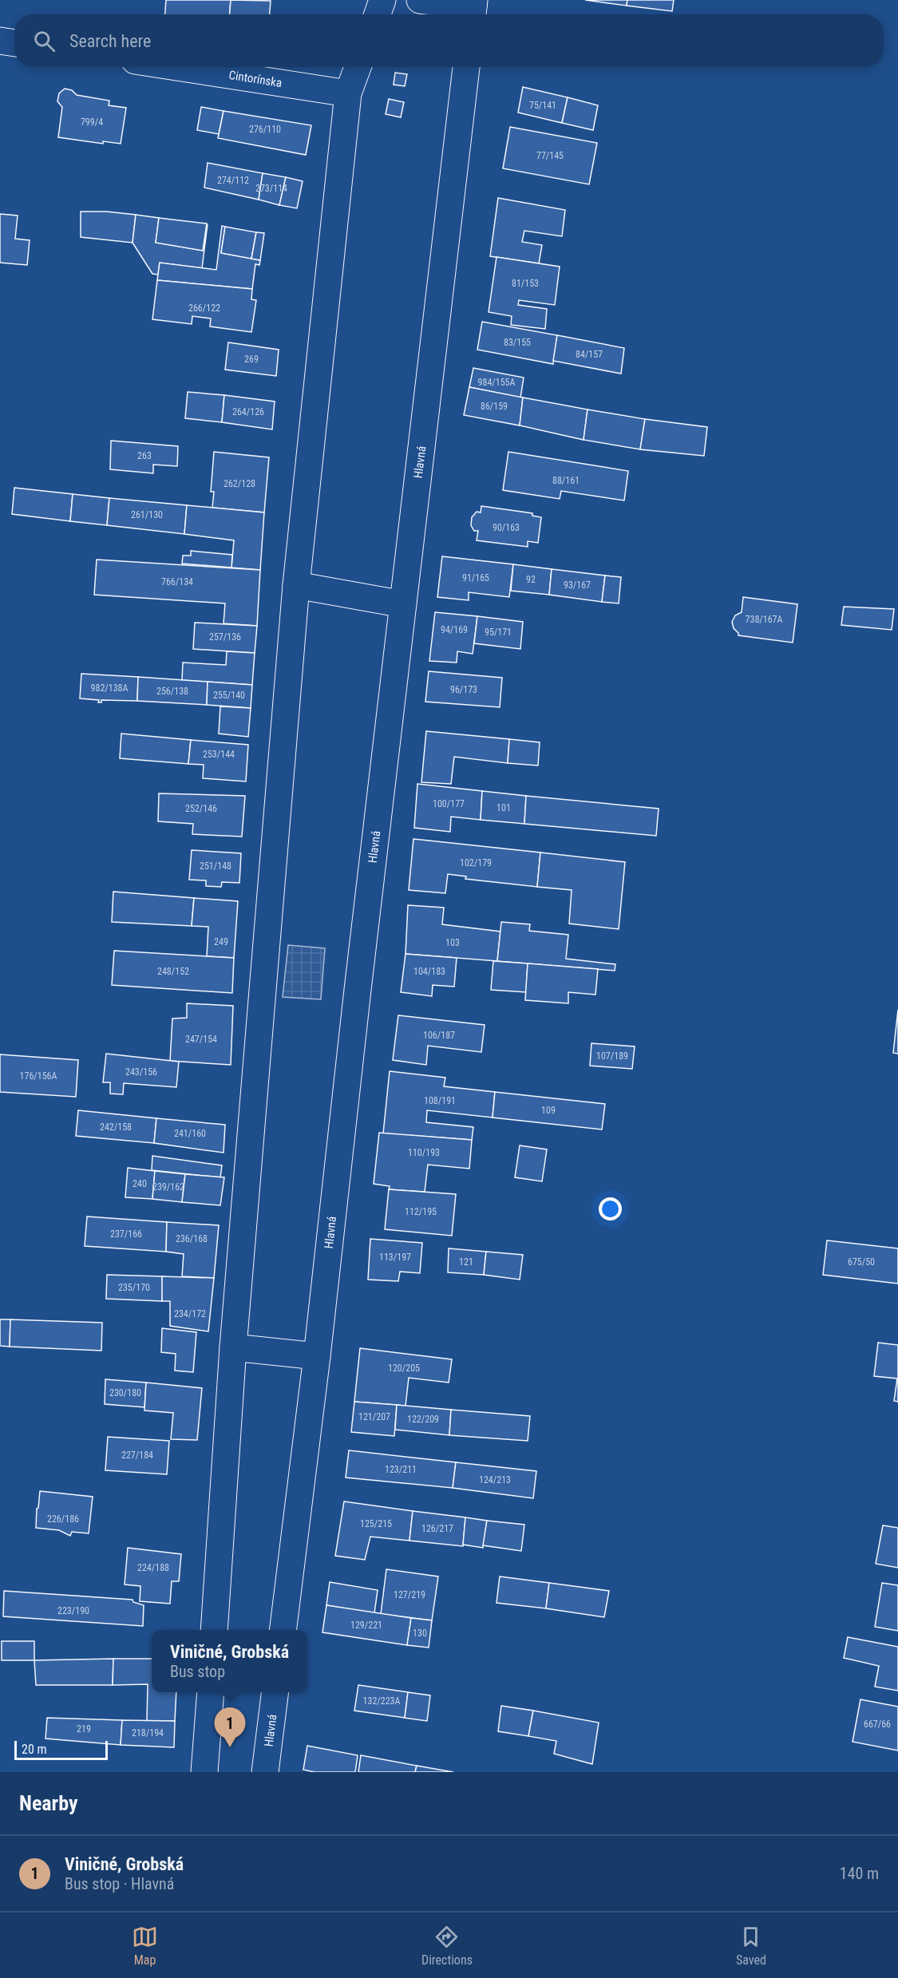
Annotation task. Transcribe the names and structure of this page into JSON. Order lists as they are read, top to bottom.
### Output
{
  "streets": {
    "street": ["Cintorínska", "Hlavná"]
  },
  "house_numbers": [
    "75/141",
    "799/4",
    "276/110",
    "77/145",
    "274/112",
    "273/114",
    "81/153",
    "266/122",
    "83/155",
    "84/157",
    "269",
    "984/155A",
    "86/159",
    "264/126",
    "263",
    "88/161",
    "262/128",
    "261/130",
    "90/163",
    "91/165",
    "92",
    "766/134",
    "93/167",
    "738/167A",
    "94/169",
    "95/171",
    "257/136",
    "982/138A",
    "96/173",
    "256/138",
    "255/140",
    "253/144",
    "100/177",
    "101",
    "252/146",
    "102/179",
    "251/148",
    "249",
    "103",
    "248/152",
    "104/183",
    "106/187",
    "247/154",
    "107/189",
    "243/156",
    "176/156A",
    "108/191",
    "109",
    "242/158",
    "241/160",
    "110/193",
    "240",
    "239/162",
    "112/195",
    "237/166",
    "236/168",
    "113/197",
    "121",
    "675/50",
    "235/170",
    "234/172",
    "120/205",
    "230/180",
    "121/207",
    "122/209",
    "227/184",
    "123/211",
    "124/213",
    "226/186",
    "125/215",
    "126/217",
    "224/188",
    "127/219",
    "223/190",
    "129/221",
    "130",
    "132/223A",
    "667/66",
    "219",
    "218/194"
  ],
  "scale_bar": "20 m",
  "page": {
    "search": "Search here",
    "popup": ["Viničné, Grobská", "Bus stop"],
    "pins": "1",
    "scale": "20 m",
    "heading": "Nearby",
    "list": [
      {
        "mark": "1",
        "name": "Viničné, Grobská",
        "note": "Bus stop · Hlavná",
        "value": "140 m"
      }
    ],
    "nav": ["Map", "Directions", "Saved"]
  }
}
